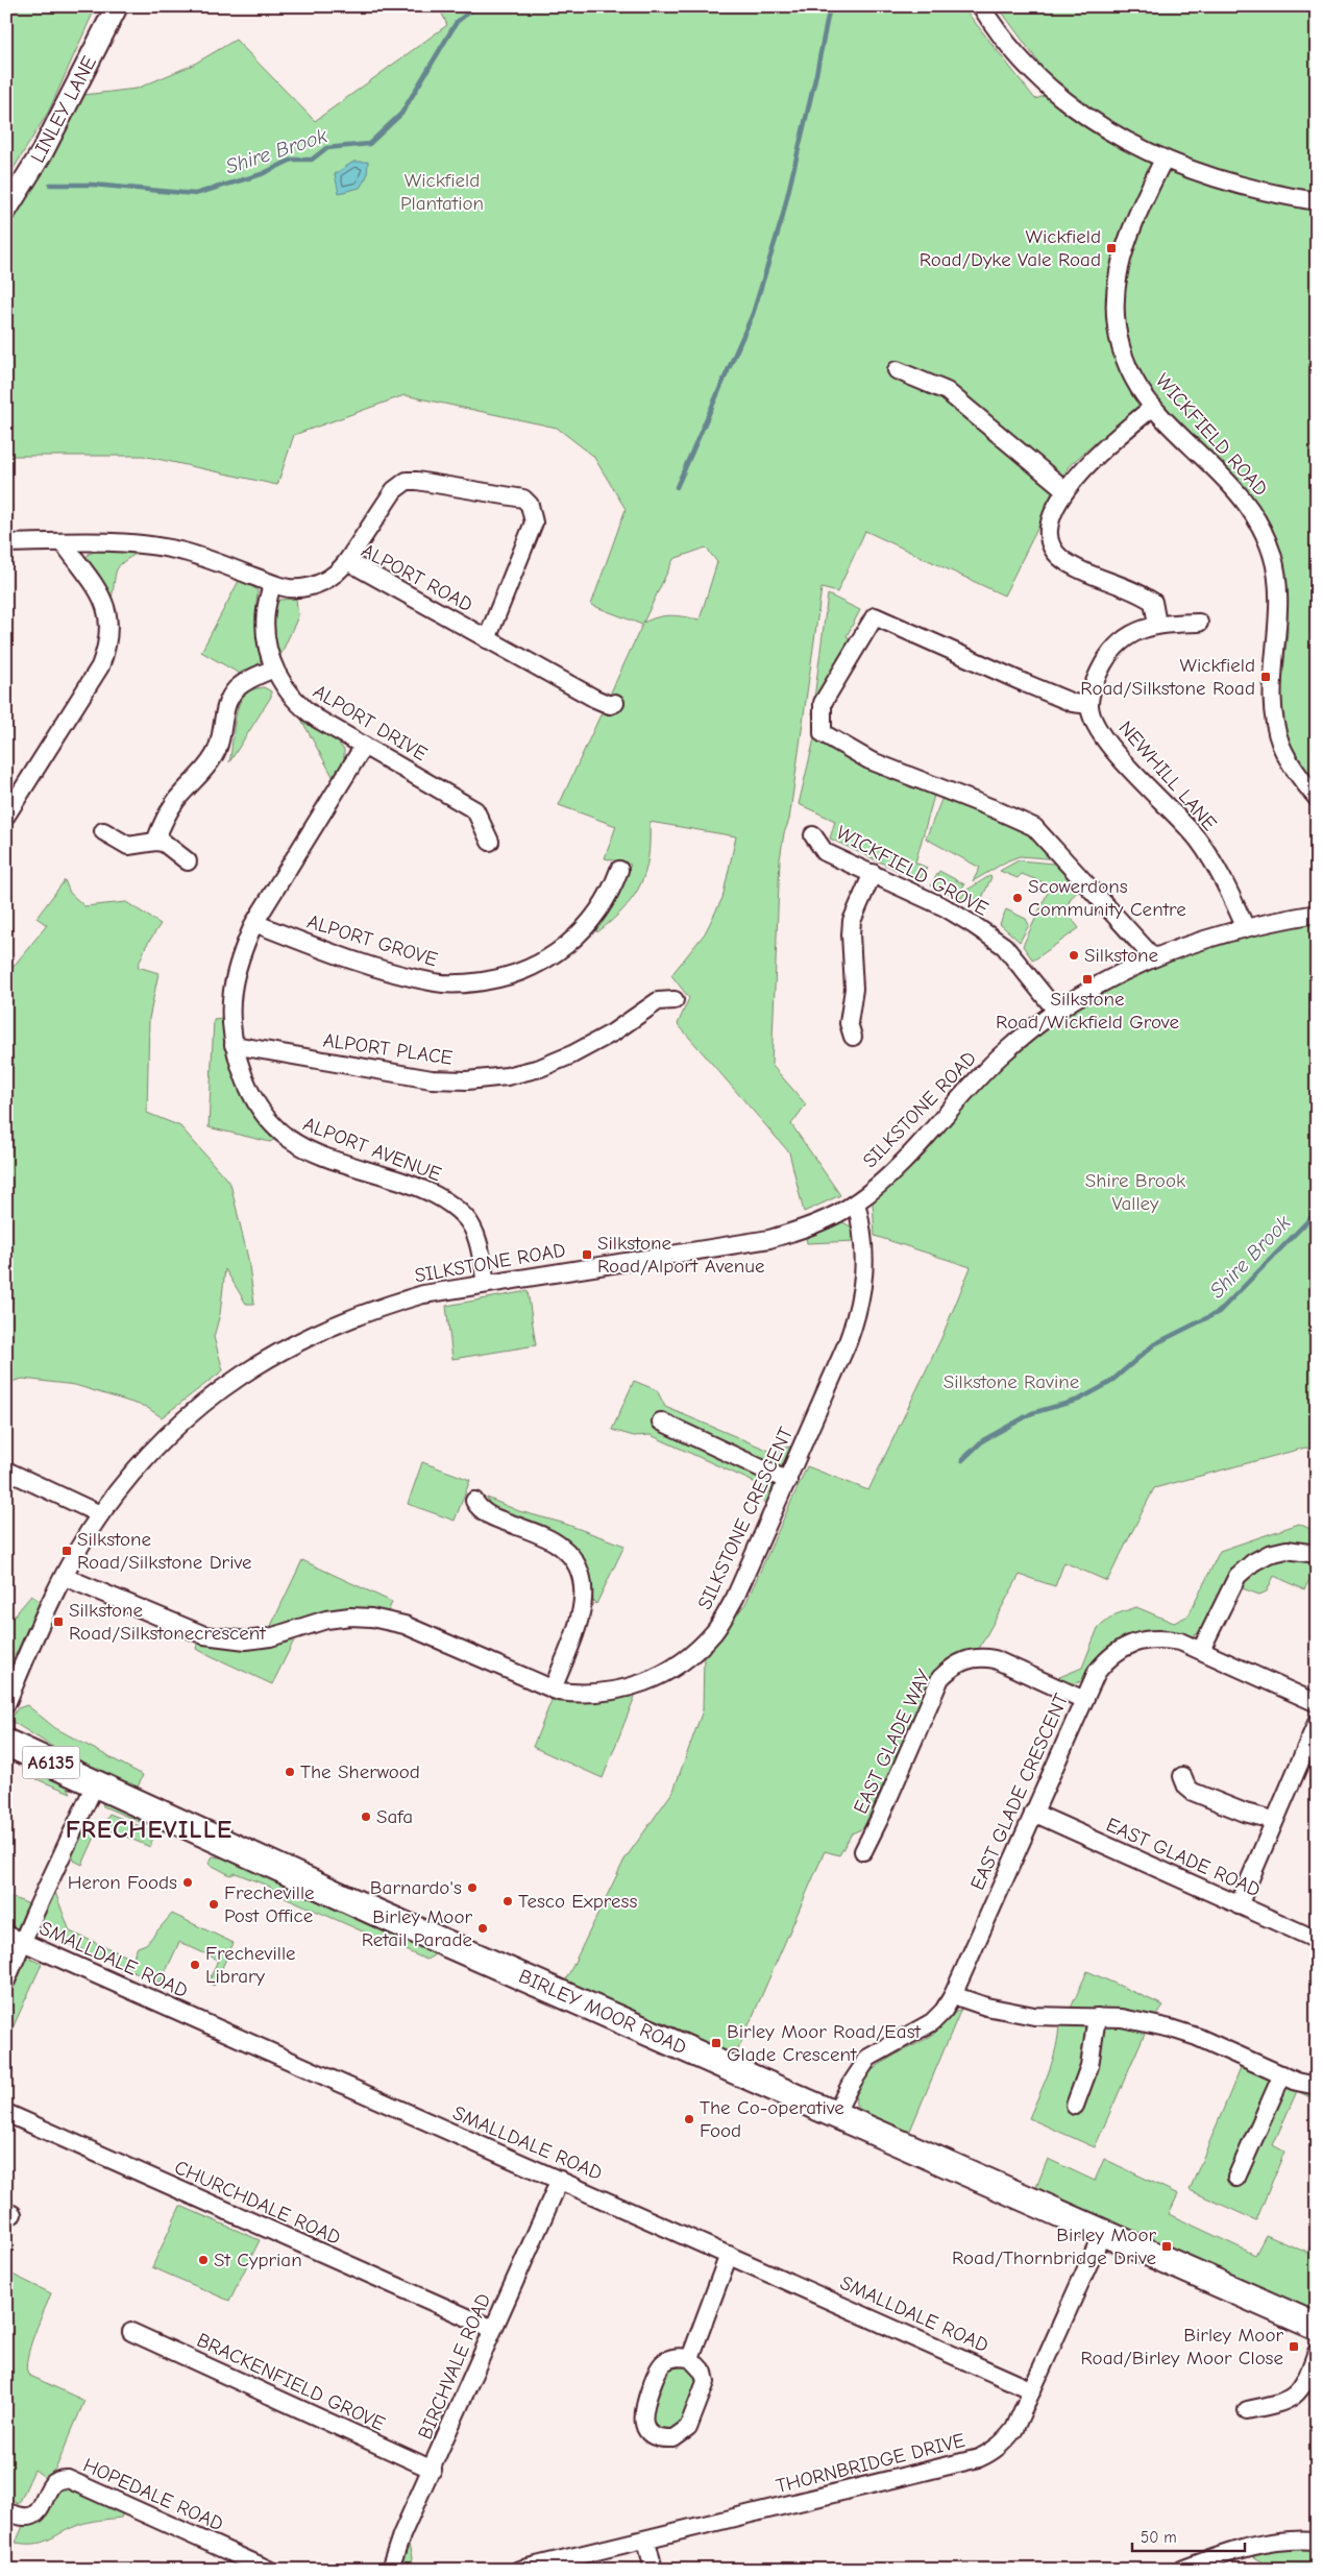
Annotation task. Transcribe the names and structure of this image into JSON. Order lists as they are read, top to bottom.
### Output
{
  "streets": {
    "main road": ["A6135", "BIRLEY MOOR ROAD"],
    "street": [
      "LINLEY LANE",
      "WICKFIELD ROAD",
      "ALPORT ROAD",
      "ALPORT DRIVE",
      "NEWHILL LANE",
      "WICKFIELD GROVE",
      "ALPORT GROVE",
      "ALPORT PLACE",
      "SILKSTONE ROAD",
      "ALPORT AVENUE",
      "SILKSTONE CRESCENT",
      "EAST GLADE WAY",
      "EAST GLADE CRESCENT",
      "EAST GLADE ROAD",
      "SMALLDALE ROAD",
      "CHURCHDALE ROAD",
      "BIRCHVALE ROAD",
      "BRACKENFIELD GROVE",
      "THORNBRIDGE DRIVE",
      "HOPEDALE ROAD"
    ]
  },
  "crossings": [
    ["ALPORT ROAD", "ALPORT DRIVE"],
    ["ALPORT DRIVE", "ALPORT AVENUE"],
    ["NEWHILL LANE", "SILKSTONE ROAD"],
    ["WICKFIELD GROVE", "SILKSTONE ROAD"],
    ["ALPORT GROVE", "ALPORT AVENUE"],
    ["ALPORT PLACE", "ALPORT AVENUE"],
    ["SILKSTONE ROAD", "ALPORT AVENUE"],
    ["SILKSTONE ROAD", "SILKSTONE CRESCENT"],
    ["EAST GLADE WAY", "EAST GLADE CRESCENT"],
    ["EAST GLADE CRESCENT", "EAST GLADE ROAD"],
    ["EAST GLADE CRESCENT", "BIRLEY MOOR ROAD"],
    ["SMALLDALE ROAD", "BIRCHVALE ROAD"],
    ["SMALLDALE ROAD", "THORNBRIDGE DRIVE"],
    ["BIRLEY MOOR ROAD", "THORNBRIDGE DRIVE"],
    ["CHURCHDALE ROAD", "BIRCHVALE ROAD"],
    ["BIRCHVALE ROAD", "BRACKENFIELD GROVE"]
  ],
  "districts": ["FRECHEVILLE"],
  "water": ["Shire Brook"],
  "parks": ["Wickfield Plantation", "Shire Brook Valley", "Silkstone Ravine"],
  "places": {
    "transit": [
      "Wickfield Road/Dyke Vale Road",
      "Wickfield Road/Silkstone Road",
      "Silkstone Road/Wickfield Grove",
      "Silkstone Road/Alport Avenue",
      "Silkstone Road/Silkstone Drive",
      "Silkstone Road/Silkstonecrescent",
      "Birley Moor Road/East Glade Crescent",
      "Birley Moor Road/Thornbridge Drive",
      "Birley Moor Road/Birley Moor Close"
    ],
    "other": [
      "Scowerdons Community Centre",
      "Silkstone",
      "The Sherwood",
      "Safa",
      "Heron Foods",
      "Barnardo's",
      "Tesco Express",
      "Frecheville Post Office",
      "Birley Moor Retail Parade",
      "Frecheville Library",
      "The Co-operative Food",
      "St Cyprian"
    ]
  },
  "scale_bar": "50 m"
}
